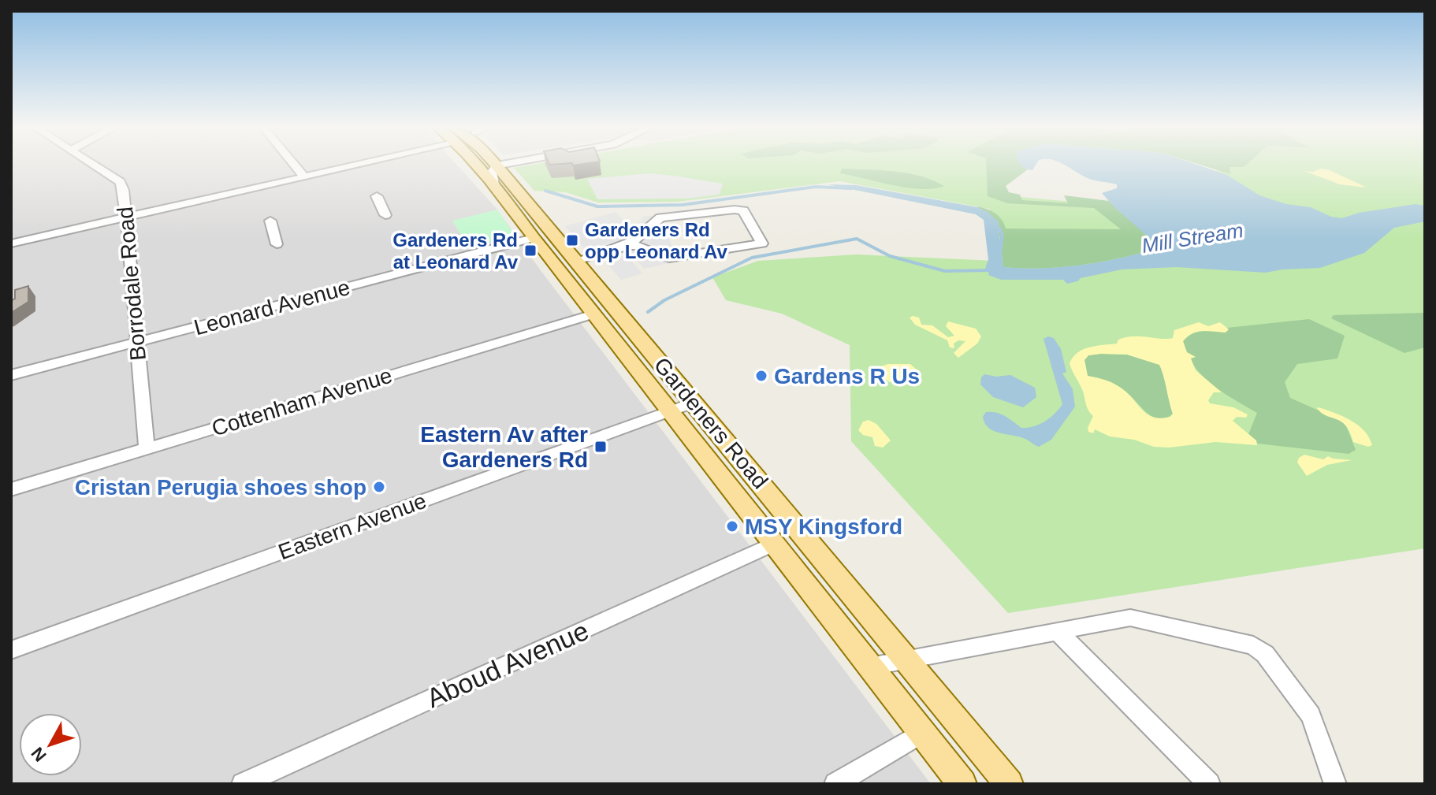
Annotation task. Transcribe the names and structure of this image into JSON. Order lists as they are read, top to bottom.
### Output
{
  "streets": {
    "main road": ["Gardeners Road"],
    "street": [
      "Borrodale Road",
      "Leonard Avenue",
      "Cottenham Avenue",
      "Eastern Avenue",
      "Aboud Avenue"
    ]
  },
  "crossings": [
    ["Borrodale Road", "Leonard Avenue"],
    ["Borrodale Road", "Cottenham Avenue"],
    ["Leonard Avenue", "Gardeners Road"],
    ["Cottenham Avenue", "Gardeners Road"],
    ["Gardeners Road", "Eastern Avenue"],
    ["Gardeners Road", "Aboud Avenue"]
  ],
  "water": ["Mill Stream"],
  "places": {
    "transit": ["Gardeners Rd opp Leonard Av", "Gardeners Rd at Leonard Av", "Eastern Av after Gardeners Rd"],
    "other": ["Gardens R Us", "Cristan Perugia shoes shop", "MSY Kingsford"]
  },
  "north": "bottom left"
}
